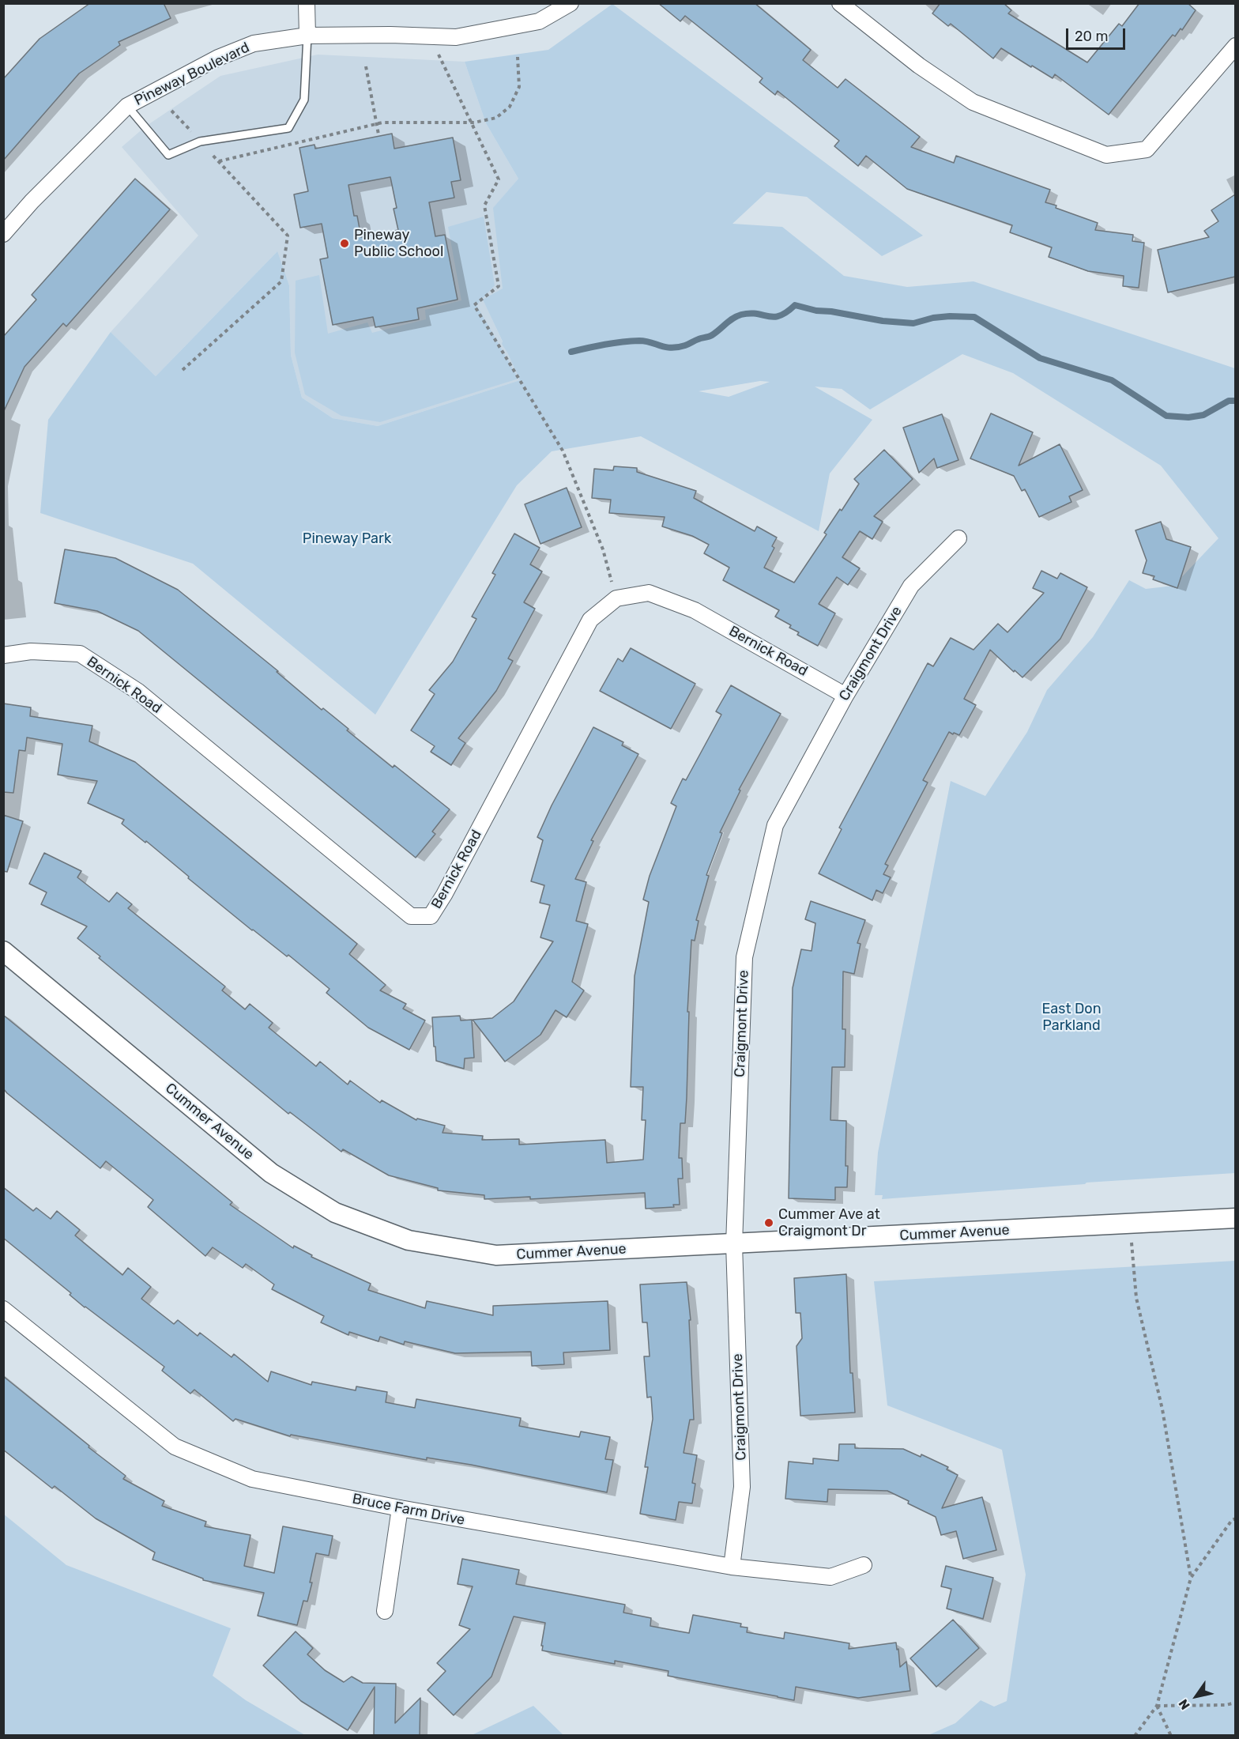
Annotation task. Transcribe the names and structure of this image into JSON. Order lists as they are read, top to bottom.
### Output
{
  "streets": {
    "street": [
      "Pineway Boulevard",
      "Bernick Road",
      "Craigmont Drive",
      "Cummer Avenue",
      "Bruce Farm Drive"
    ]
  },
  "crossings": [
    ["Bernick Road", "Craigmont Drive"],
    ["Craigmont Drive", "Cummer Avenue"],
    ["Craigmont Drive", "Bruce Farm Drive"]
  ],
  "parks": ["Pineway Park", "East Don Parkland"],
  "places": ["Pineway Public School", "Cummer Ave at Craigmont Dr"],
  "scale_bar": "20 m",
  "north": "bottom left"
}
